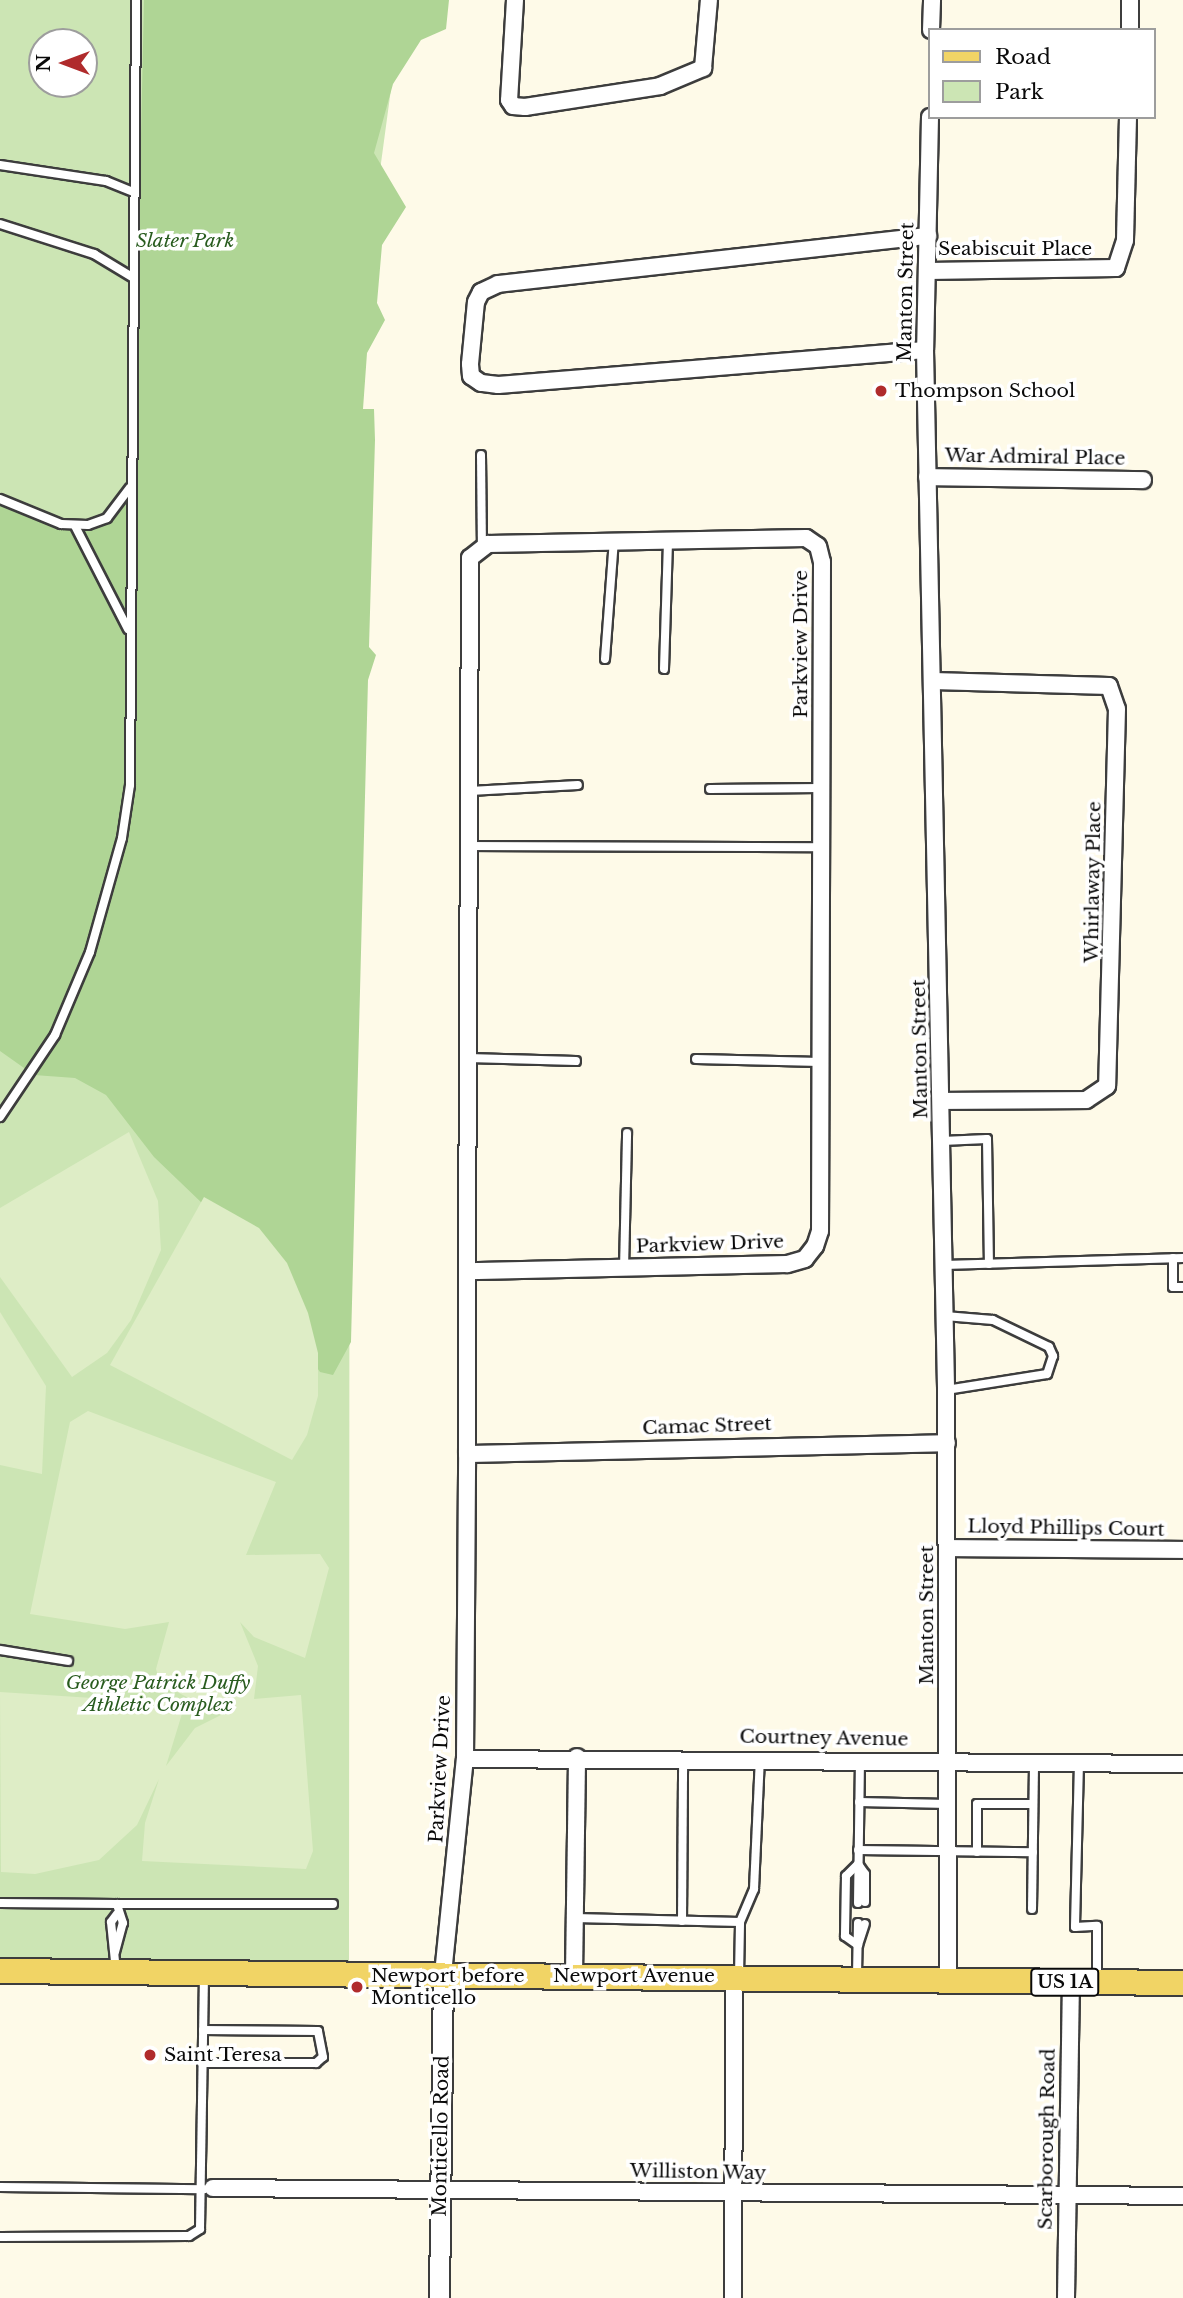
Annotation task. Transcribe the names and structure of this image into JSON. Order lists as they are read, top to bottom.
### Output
{
  "streets": {
    "main road": ["Newport Avenue", "US 1A"],
    "street": [
      "Seabiscuit Place",
      "Manton Street",
      "War Admiral Place",
      "Parkview Drive",
      "Whirlaway Place",
      "Camac Street",
      "Lloyd Phillips Court",
      "Courtney Avenue",
      "Monticello Road",
      "Scarborough Road",
      "Williston Way"
    ]
  },
  "crossings": [
    ["Seabiscuit Place", "Manton Street"],
    ["Manton Street", "War Admiral Place"],
    ["Manton Street", "Whirlaway Place"],
    ["Manton Street", "Camac Street"],
    ["Manton Street", "Lloyd Phillips Court"],
    ["Manton Street", "Courtney Avenue"],
    ["Manton Street", "Newport Avenue"],
    ["Parkview Drive", "Camac Street"],
    ["Parkview Drive", "Courtney Avenue"],
    ["Parkview Drive", "Newport Avenue"],
    ["Parkview Drive", "Monticello Road"],
    ["Newport Avenue", "Monticello Road"],
    ["Newport Avenue", "Scarborough Road"],
    ["Monticello Road", "Williston Way"],
    ["Scarborough Road", "Williston Way"]
  ],
  "parks": ["Slater Park", "George Patrick Duffy Athletic Complex"],
  "places": ["Thompson School", "Newport before Monticello", "Saint Teresa"],
  "legend": ["Road", "Park"],
  "north": "left"
}
